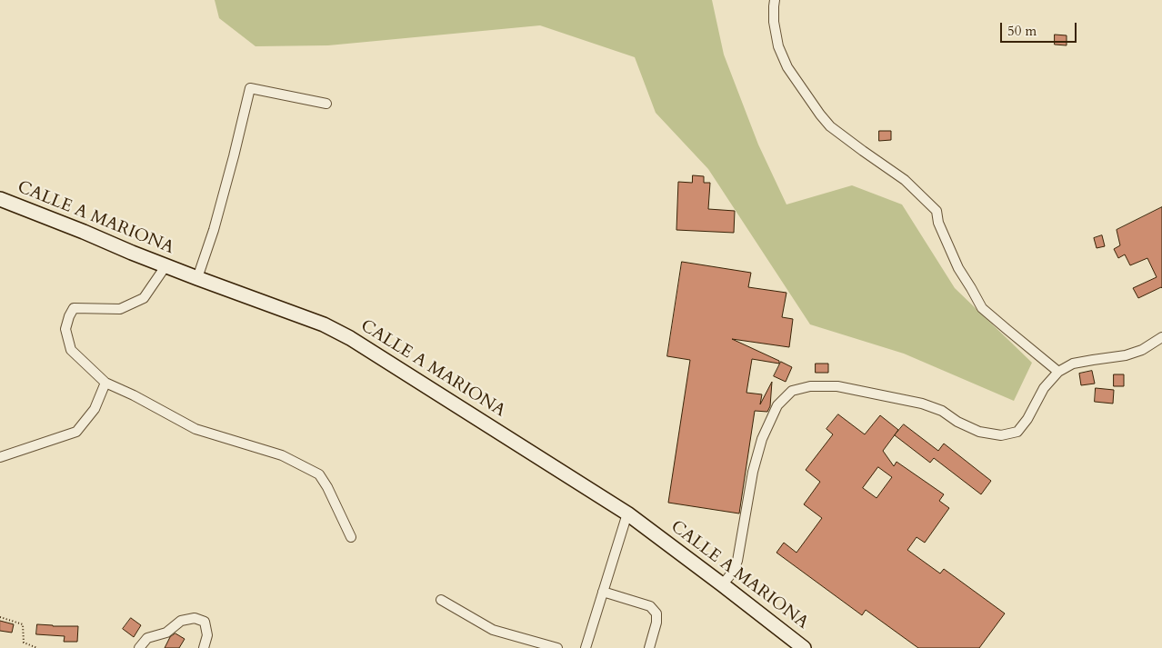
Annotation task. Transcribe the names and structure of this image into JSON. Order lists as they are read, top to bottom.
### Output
{
  "streets": {
    "main road": ["CALLE A MARIONA"]
  },
  "scale_bar": "50 m"
}
